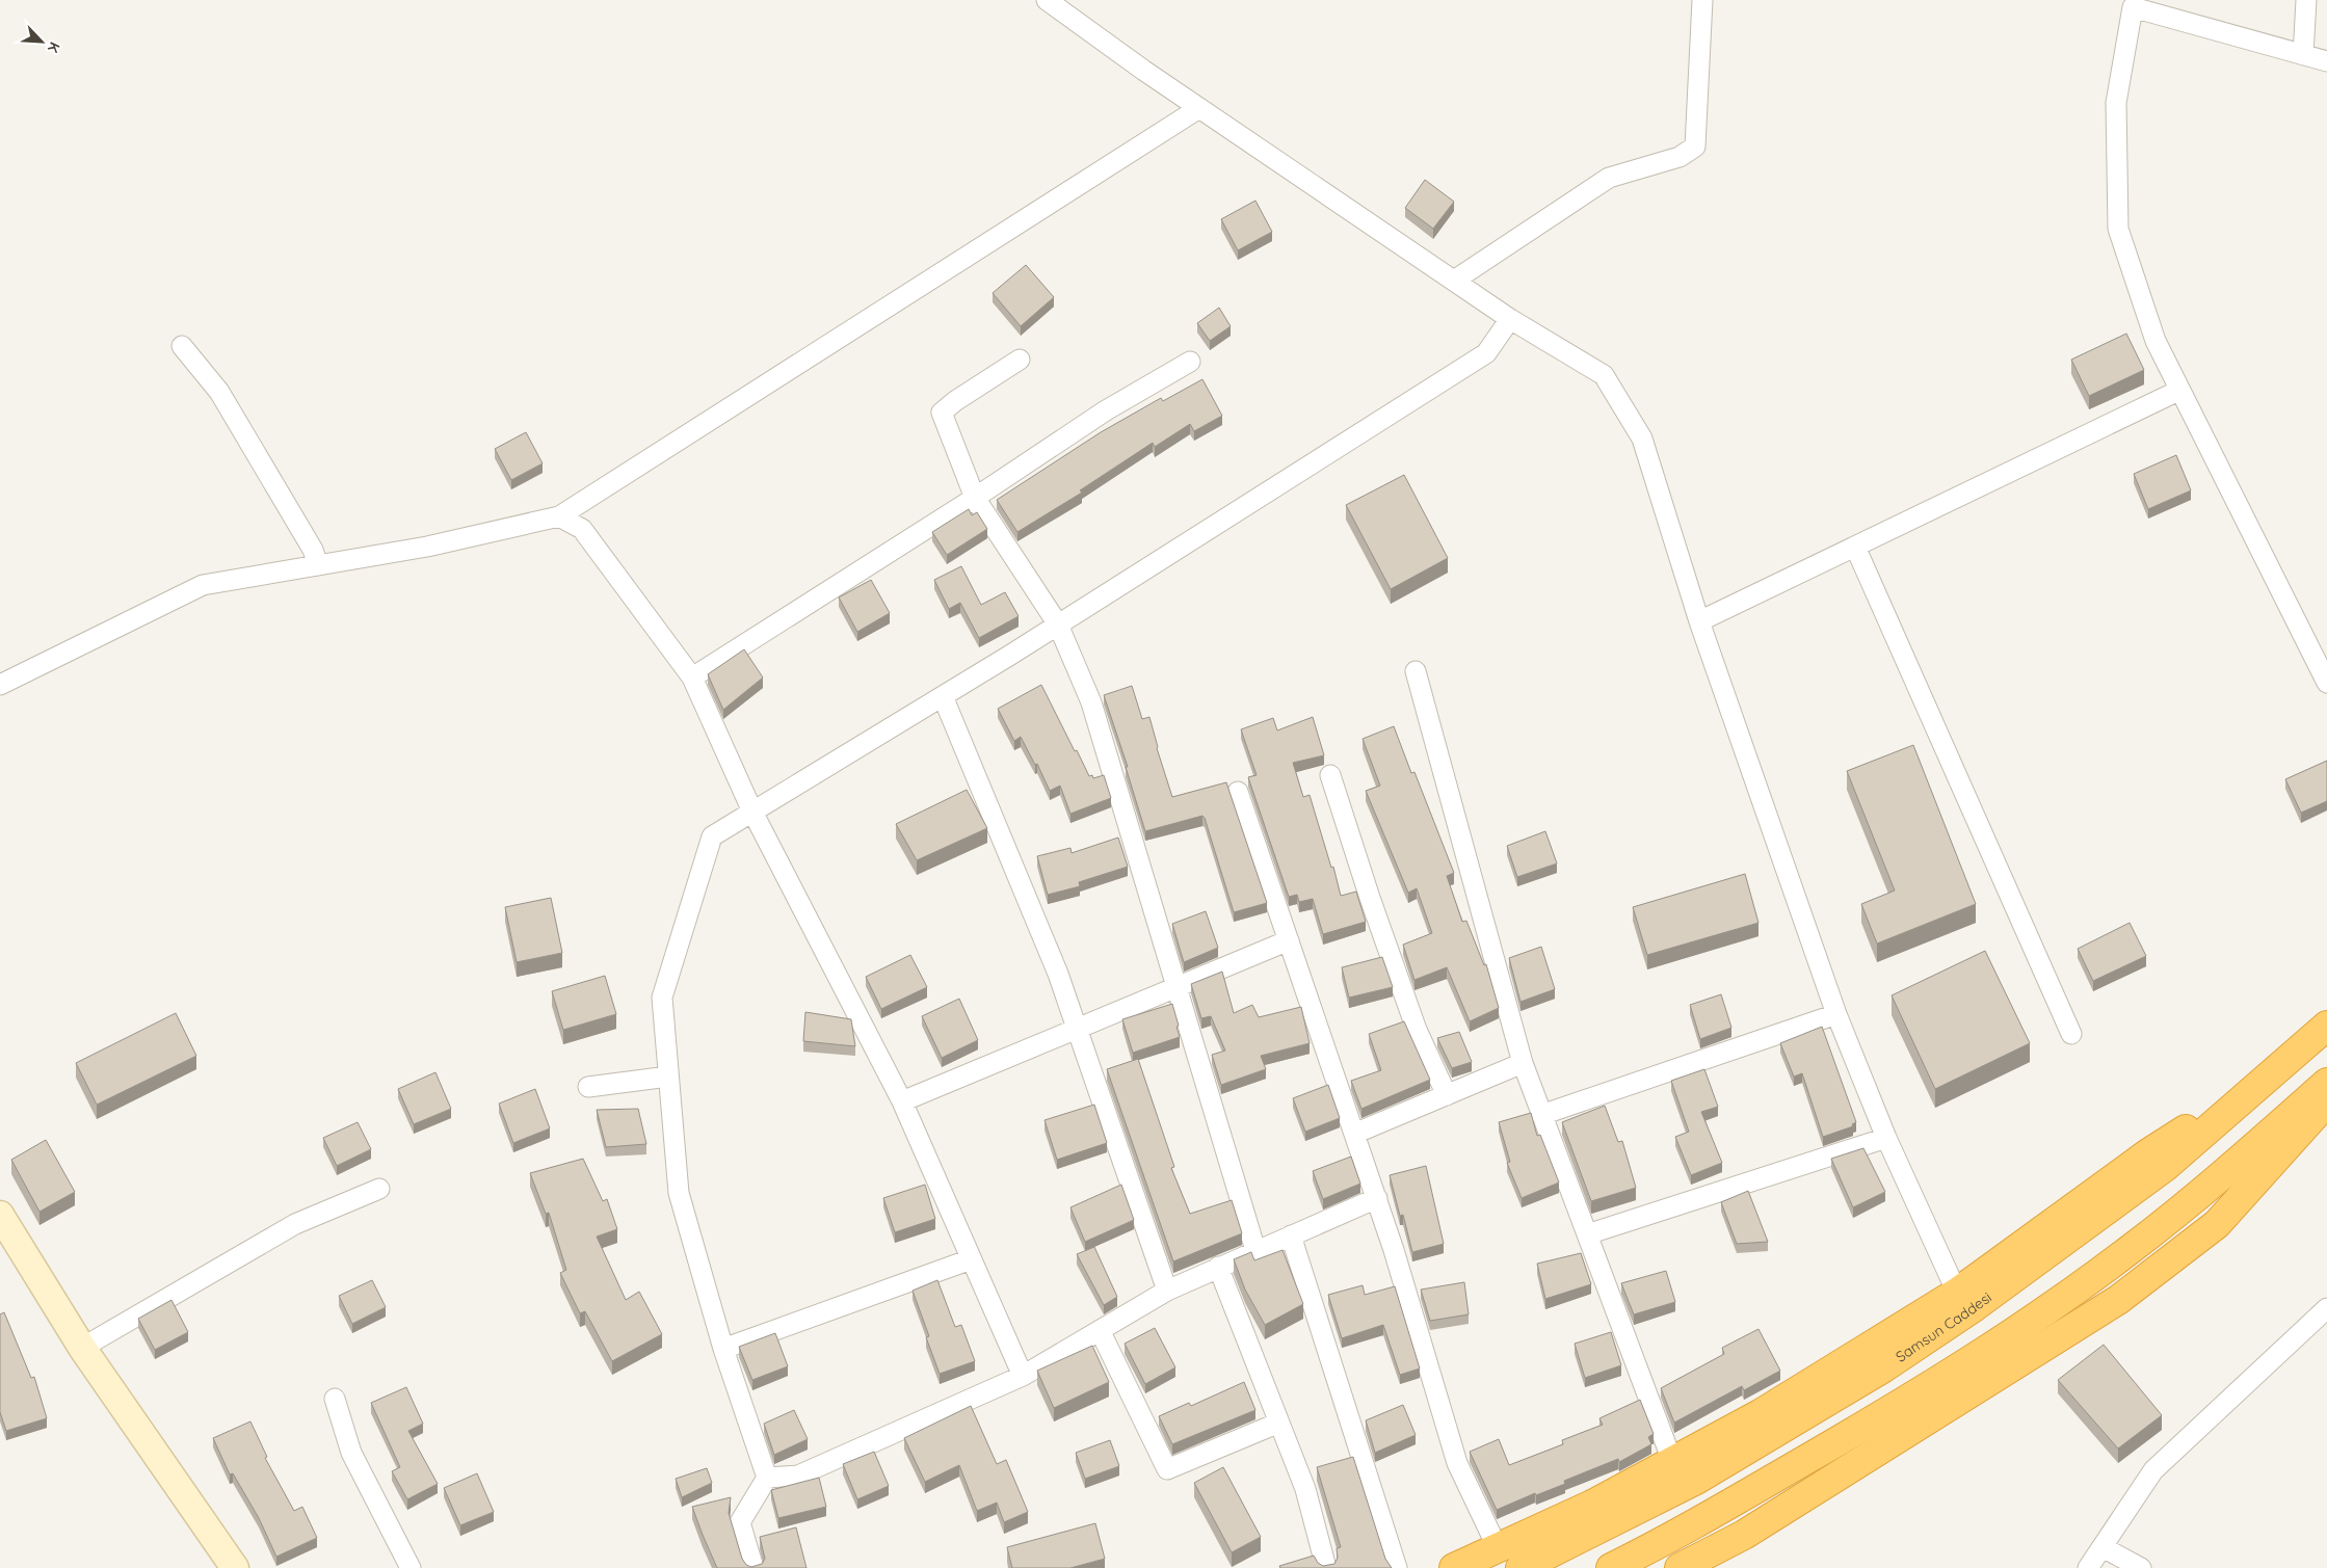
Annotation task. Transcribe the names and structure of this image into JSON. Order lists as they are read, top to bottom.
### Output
{
  "streets": {
    "highway": ["Samsun Caddesi"]
  },
  "north": "bottom right"
}
